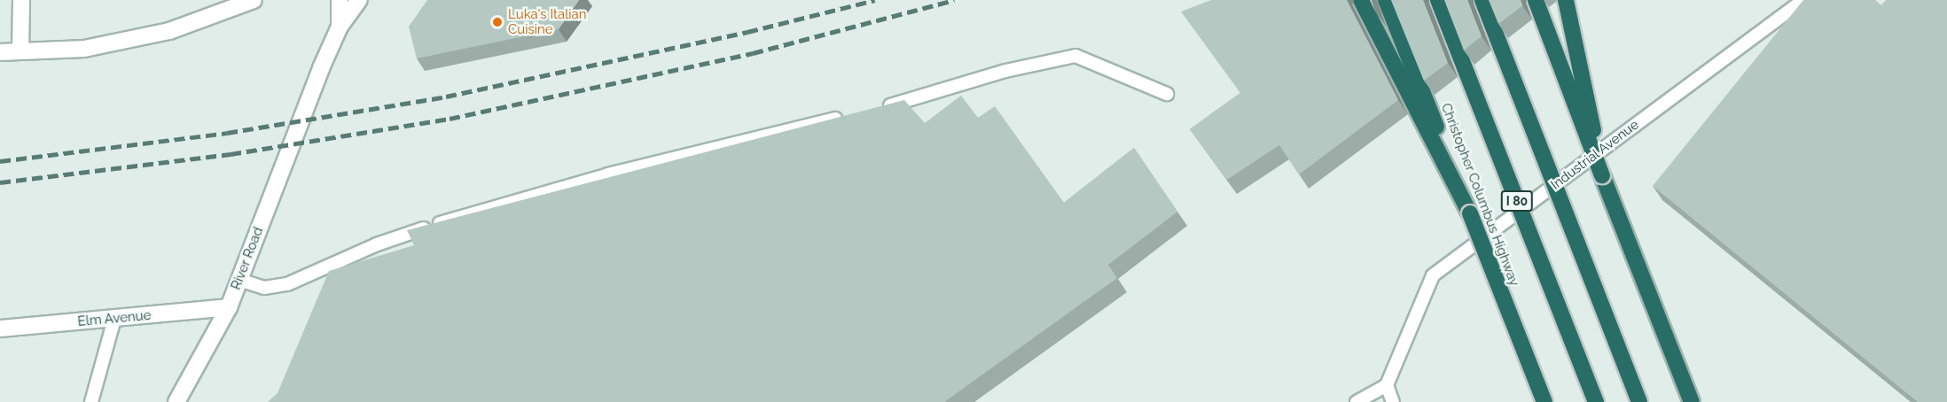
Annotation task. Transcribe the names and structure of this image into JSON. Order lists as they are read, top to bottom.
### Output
{
  "streets": {
    "highway": ["Christopher Columbus Highway", "I 80"],
    "street": ["River Road", "Elm Avenue"],
    "lane": ["Industrial Avenue"]
  },
  "crossings": [
    ["River Road", "Elm Avenue"]
  ],
  "places": ["Luka's Italian Cuisine"]
}
